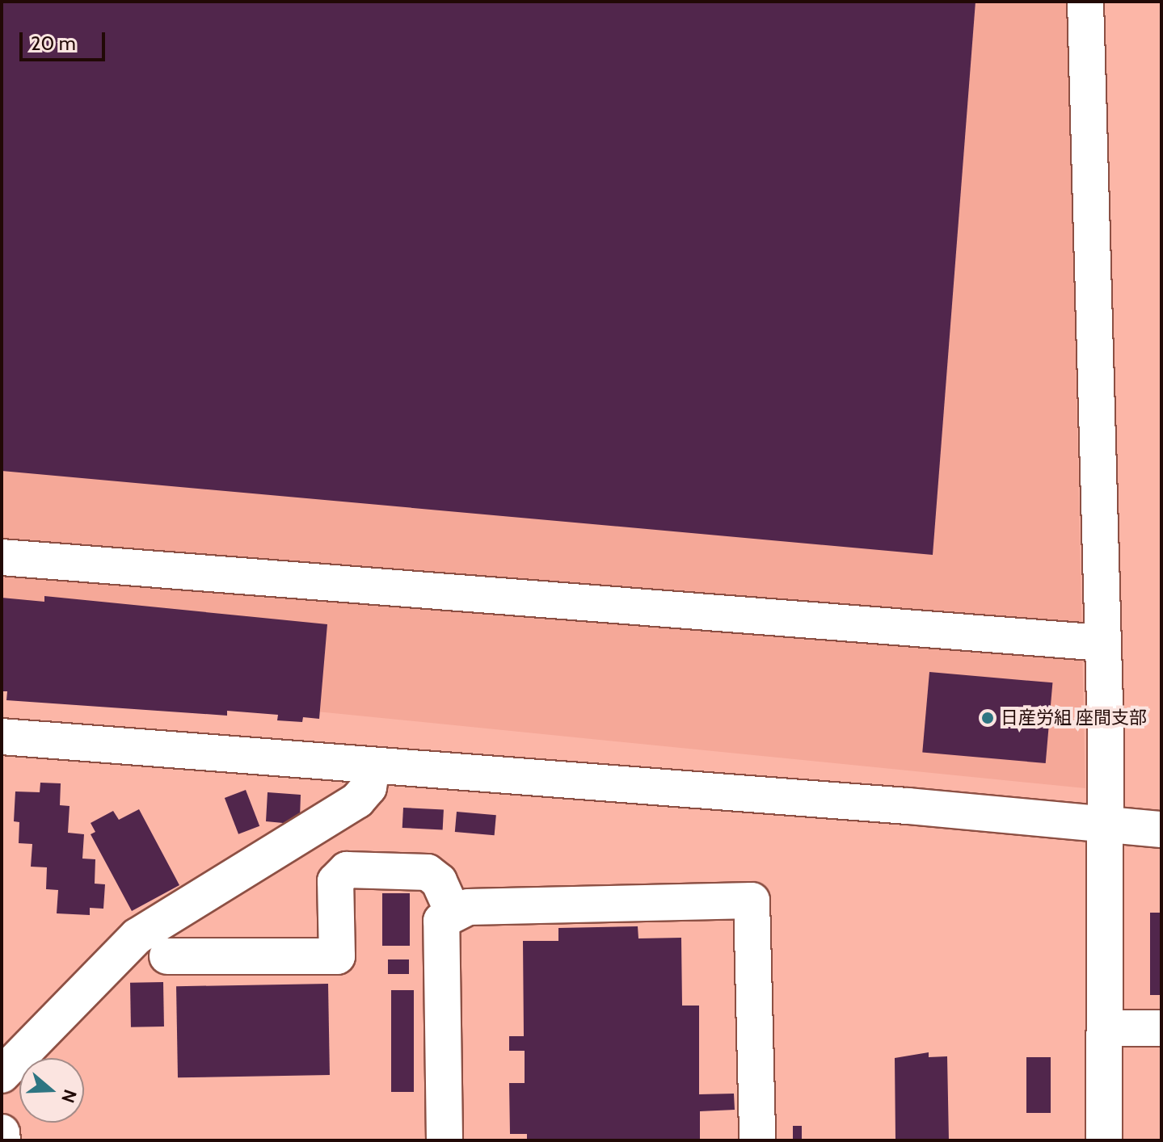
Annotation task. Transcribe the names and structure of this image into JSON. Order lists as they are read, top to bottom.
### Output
{
  "places": ["日産労組 座間支部"],
  "scale_bar": "20 m",
  "north": "right"
}
